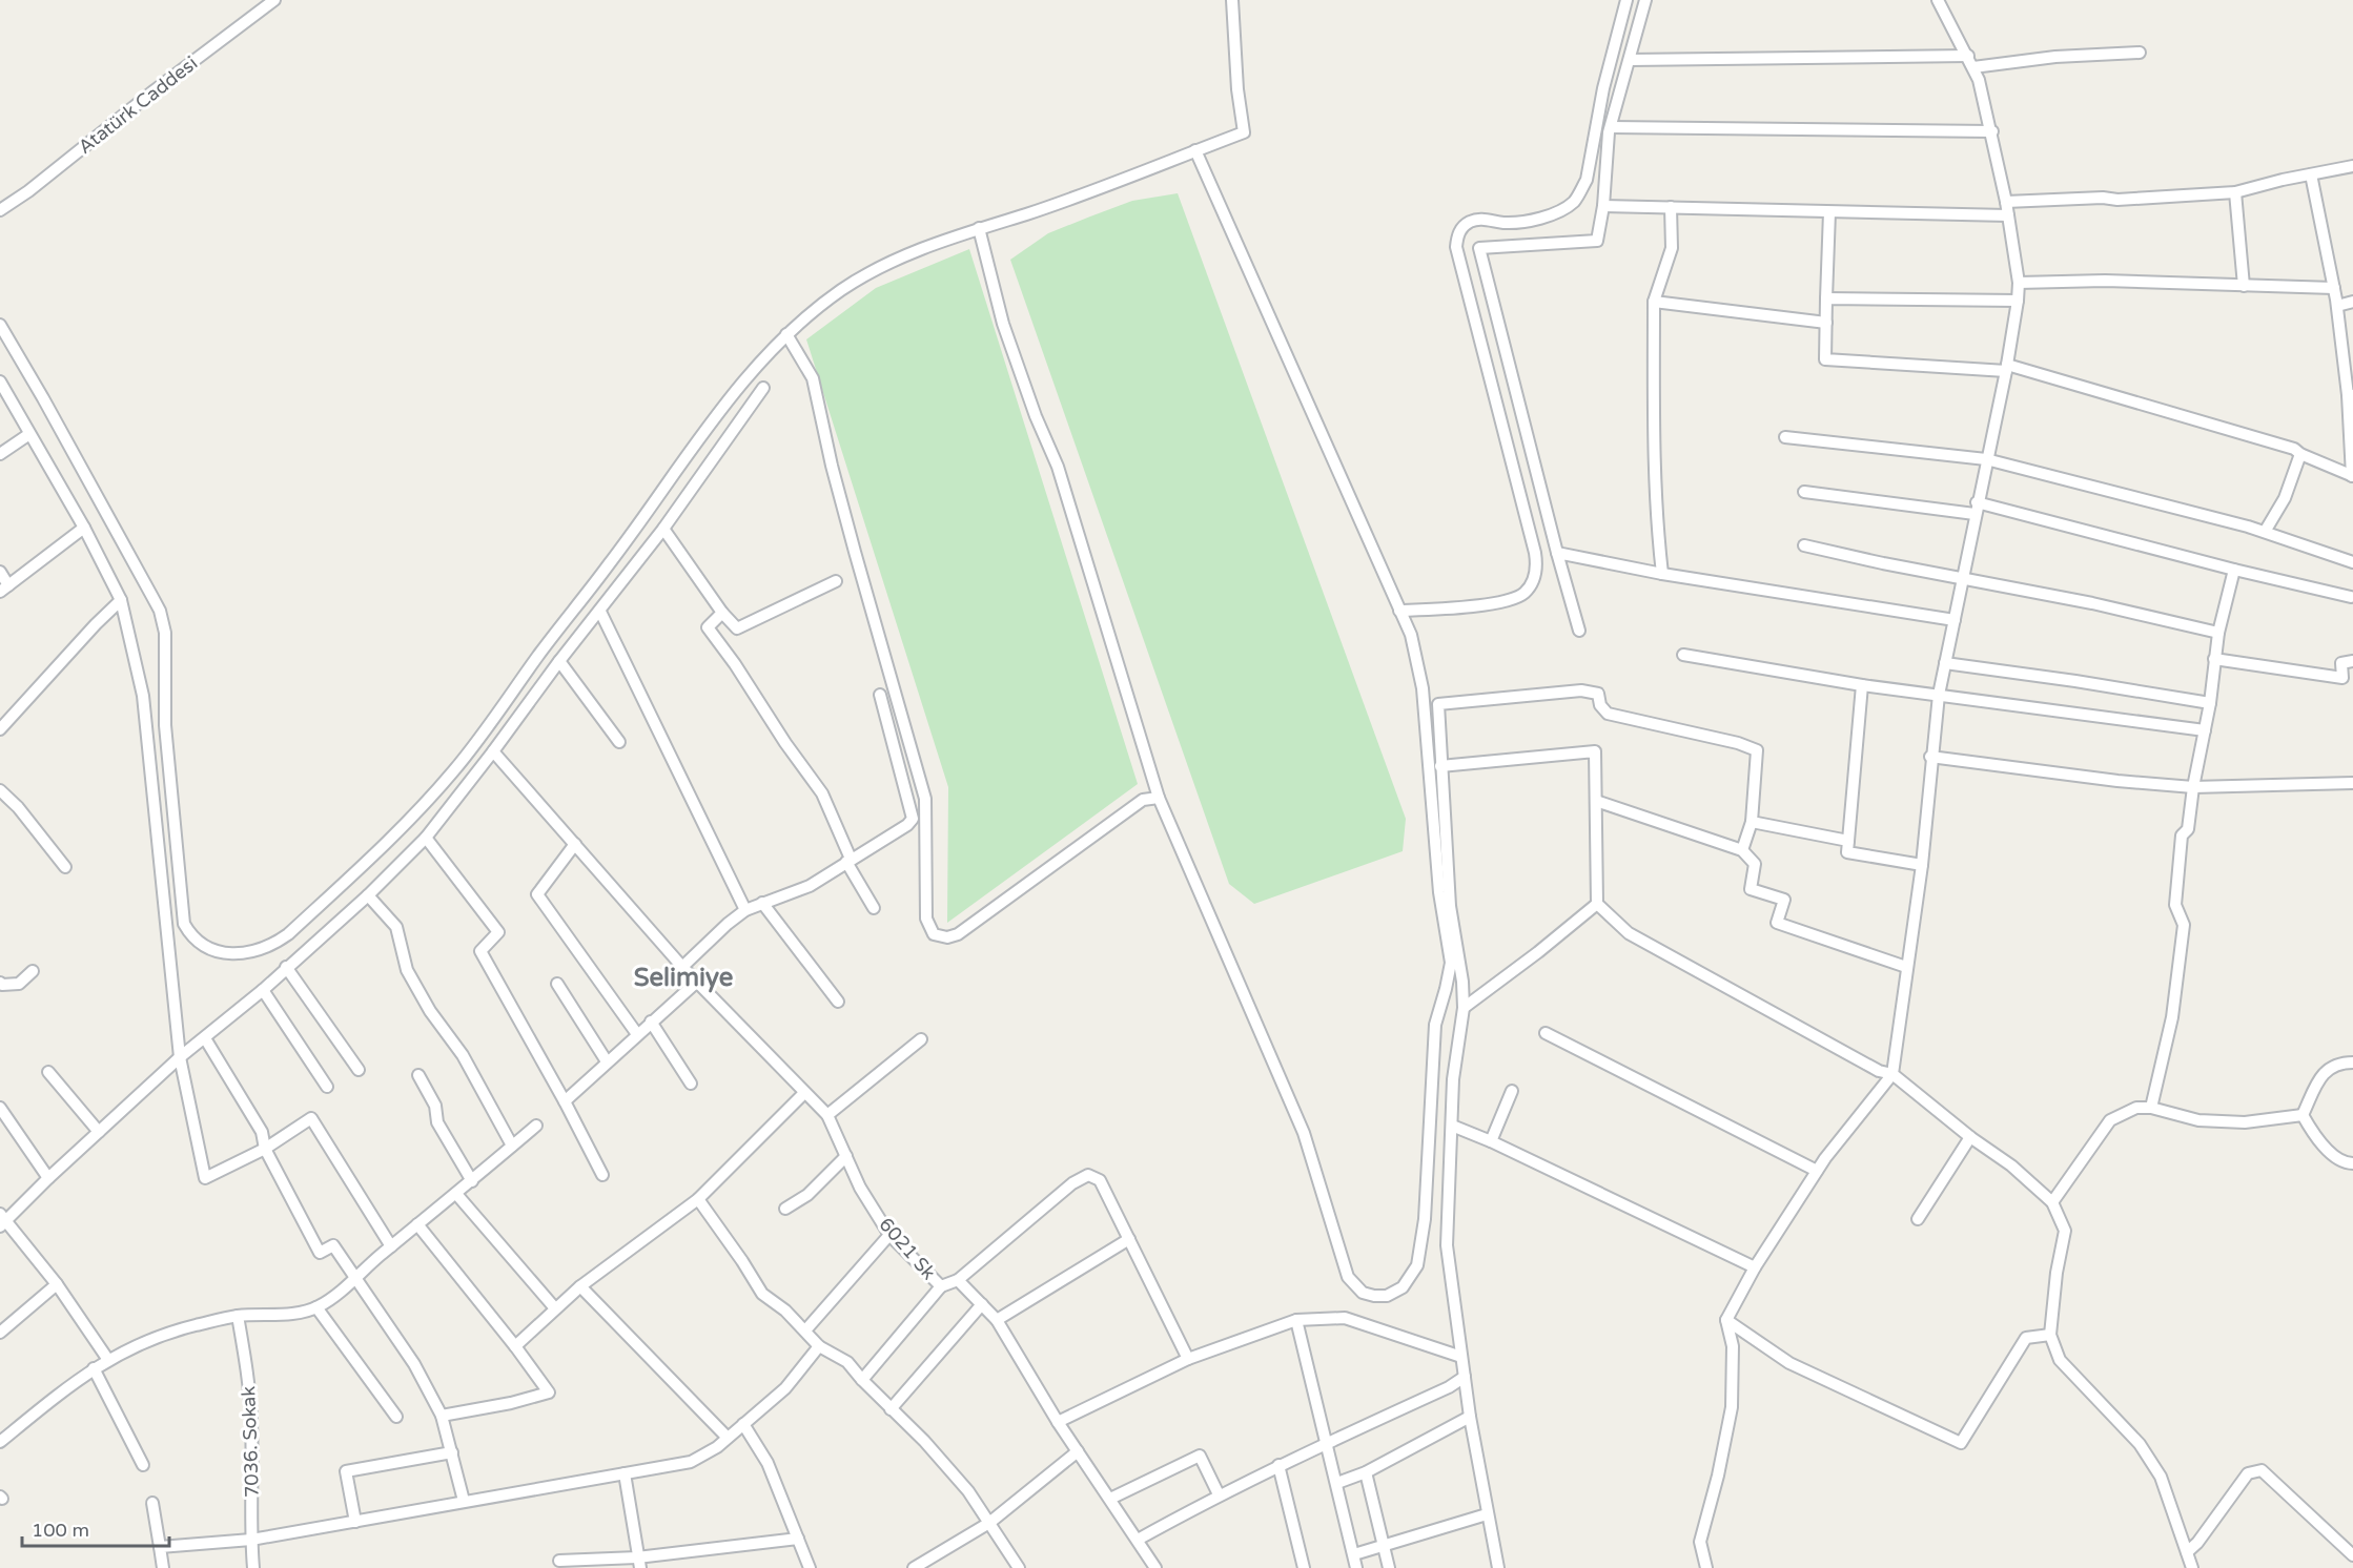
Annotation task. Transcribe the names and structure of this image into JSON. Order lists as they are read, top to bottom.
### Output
{
  "streets": {
    "street": ["Atatürk Caddesi", "6021 Sk", "7036. Sokak"]
  },
  "districts": ["Selimiye"],
  "scale_bar": "100 m"
}
